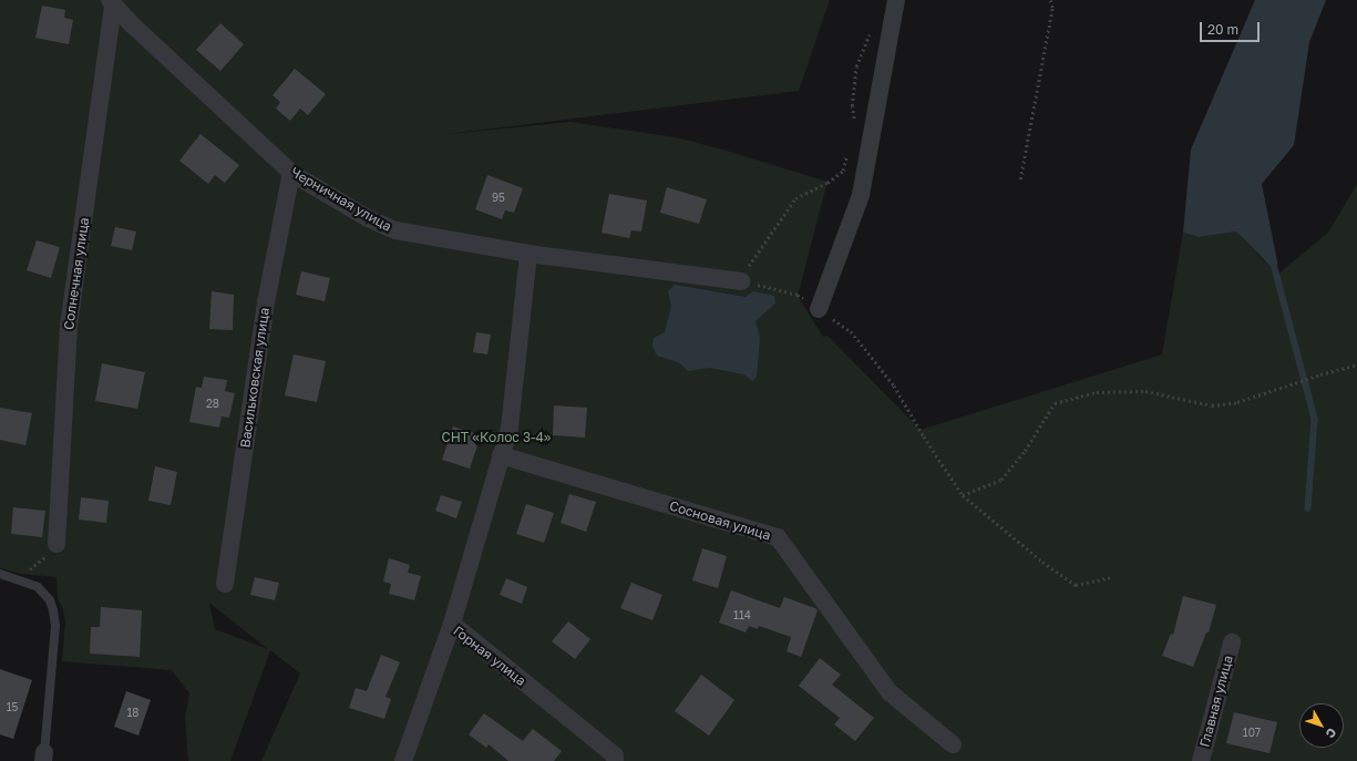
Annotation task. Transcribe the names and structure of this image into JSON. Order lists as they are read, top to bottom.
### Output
{
  "streets": {
    "street": [
      "Черничная улица",
      "Солнечная улица",
      "Васильковская улица",
      "Сосновая улица",
      "Горная улица",
      "Главная улица"
    ]
  },
  "crossings": [
    ["Черничная улица", "Солнечная улица"],
    ["Черничная улица", "Васильковская улица"]
  ],
  "parks": ["СНТ «Колос 3-4»"],
  "house_numbers": [
    "95",
    "28",
    "114",
    "15",
    "18",
    "107"
  ],
  "scale_bar": "20 m",
  "north": "bottom right"
}
